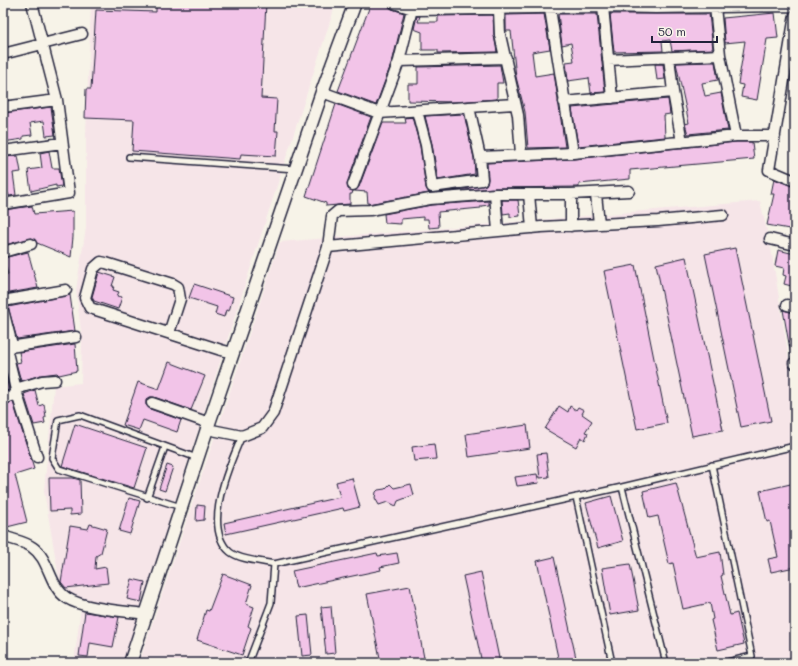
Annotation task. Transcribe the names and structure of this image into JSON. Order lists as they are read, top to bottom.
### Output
{
  "scale_bar": "50 m"
}
